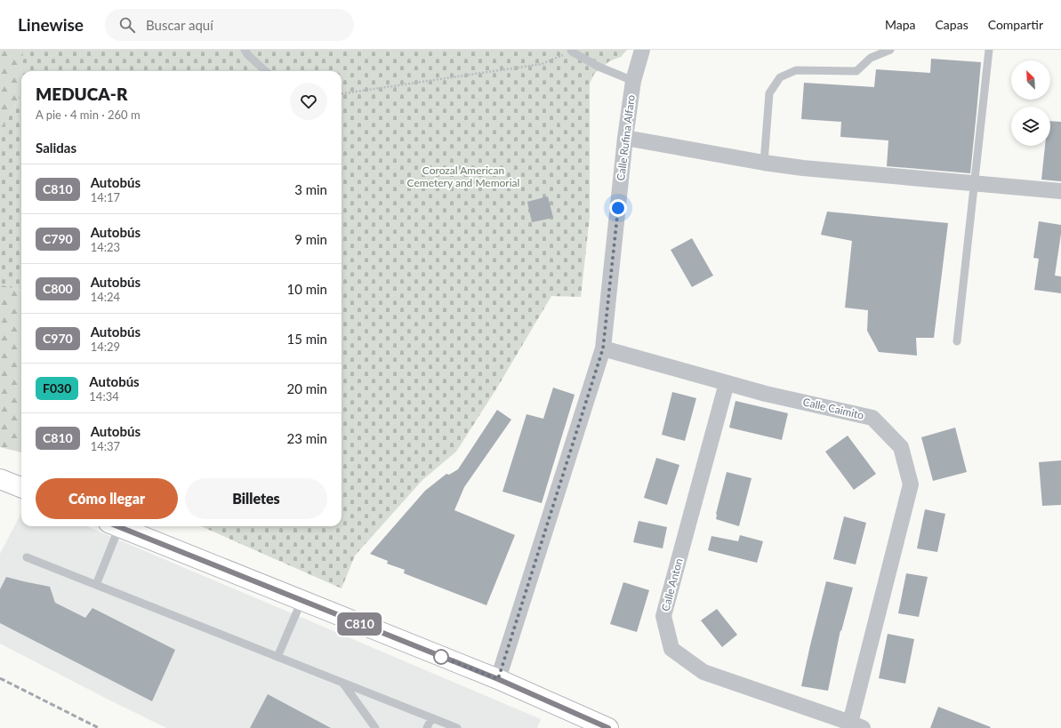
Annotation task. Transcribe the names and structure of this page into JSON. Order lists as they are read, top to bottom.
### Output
{
  "streets": {
    "street": ["Calle Rufina Alfaro", "Calle Caimito", "Calle Anton"]
  },
  "crossings": [
    ["Calle Rufina Alfaro", "Calle Caimito"],
    ["Calle Caimito", "Calle Anton"]
  ],
  "parks": ["Corozal American Cemetery and Memorial"],
  "lines": ["bus line C810"],
  "north": "top left",
  "page": {
    "header": "Linewise",
    "search": "Buscar aquí",
    "nav": ["Mapa", "Capas", "Compartir"],
    "on_map": "C810",
    "heading": [
      ["MEDUCA-R", "A pie · 4 min · 260 m"],
      "Salidas"
    ],
    "list": [
      {
        "mark": "C810",
        "name": "Autobús",
        "note": "14:17",
        "value": "3 min"
      },
      {
        "mark": "C790",
        "name": "Autobús",
        "note": "14:23",
        "value": "9 min"
      },
      {
        "mark": "C800",
        "name": "Autobús",
        "note": "14:24",
        "value": "10 min"
      },
      {
        "mark": "C970",
        "name": "Autobús",
        "note": "14:29",
        "value": "15 min"
      },
      {
        "mark": "F030",
        "name": "Autobús",
        "note": "14:34",
        "value": "20 min"
      },
      {
        "mark": "C810",
        "name": "Autobús",
        "note": "14:37",
        "value": "23 min"
      }
    ],
    "buttons": ["Cómo llegar", "Billetes"]
  }
}
